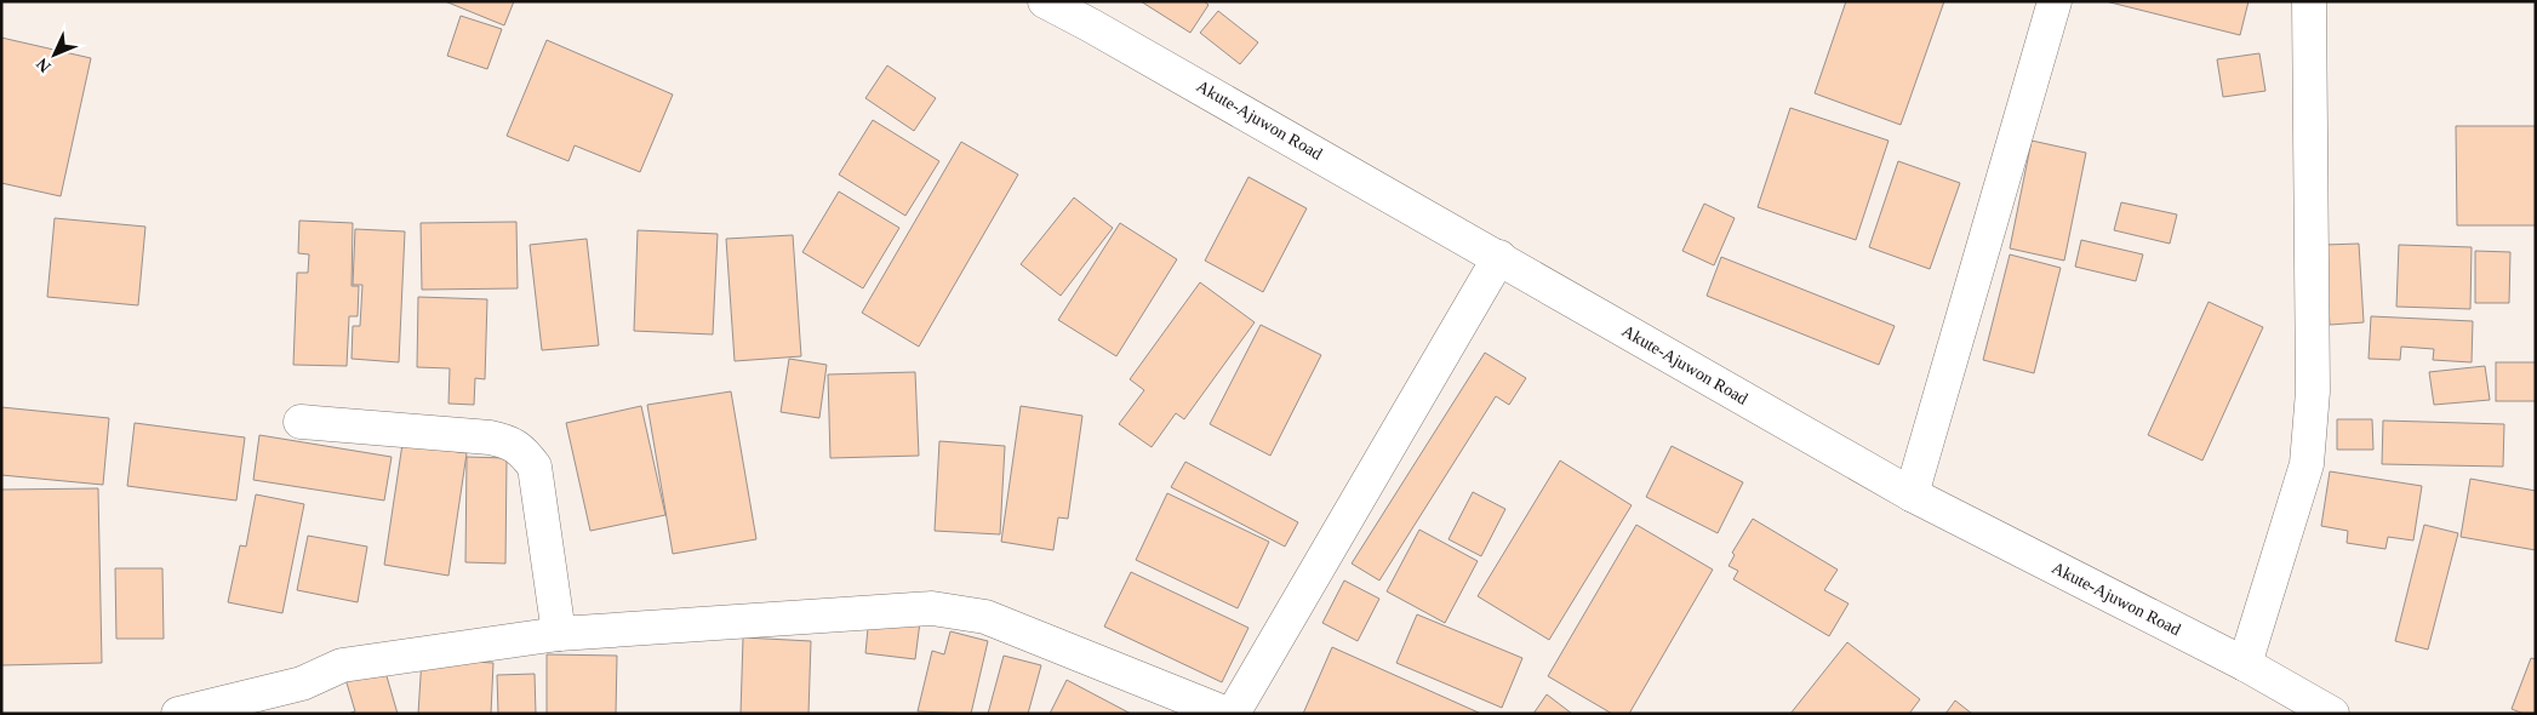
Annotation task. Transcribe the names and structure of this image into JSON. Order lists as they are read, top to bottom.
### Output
{
  "streets": {
    "street": ["Akute-Ajuwon Road"]
  },
  "north": "bottom left"
}
